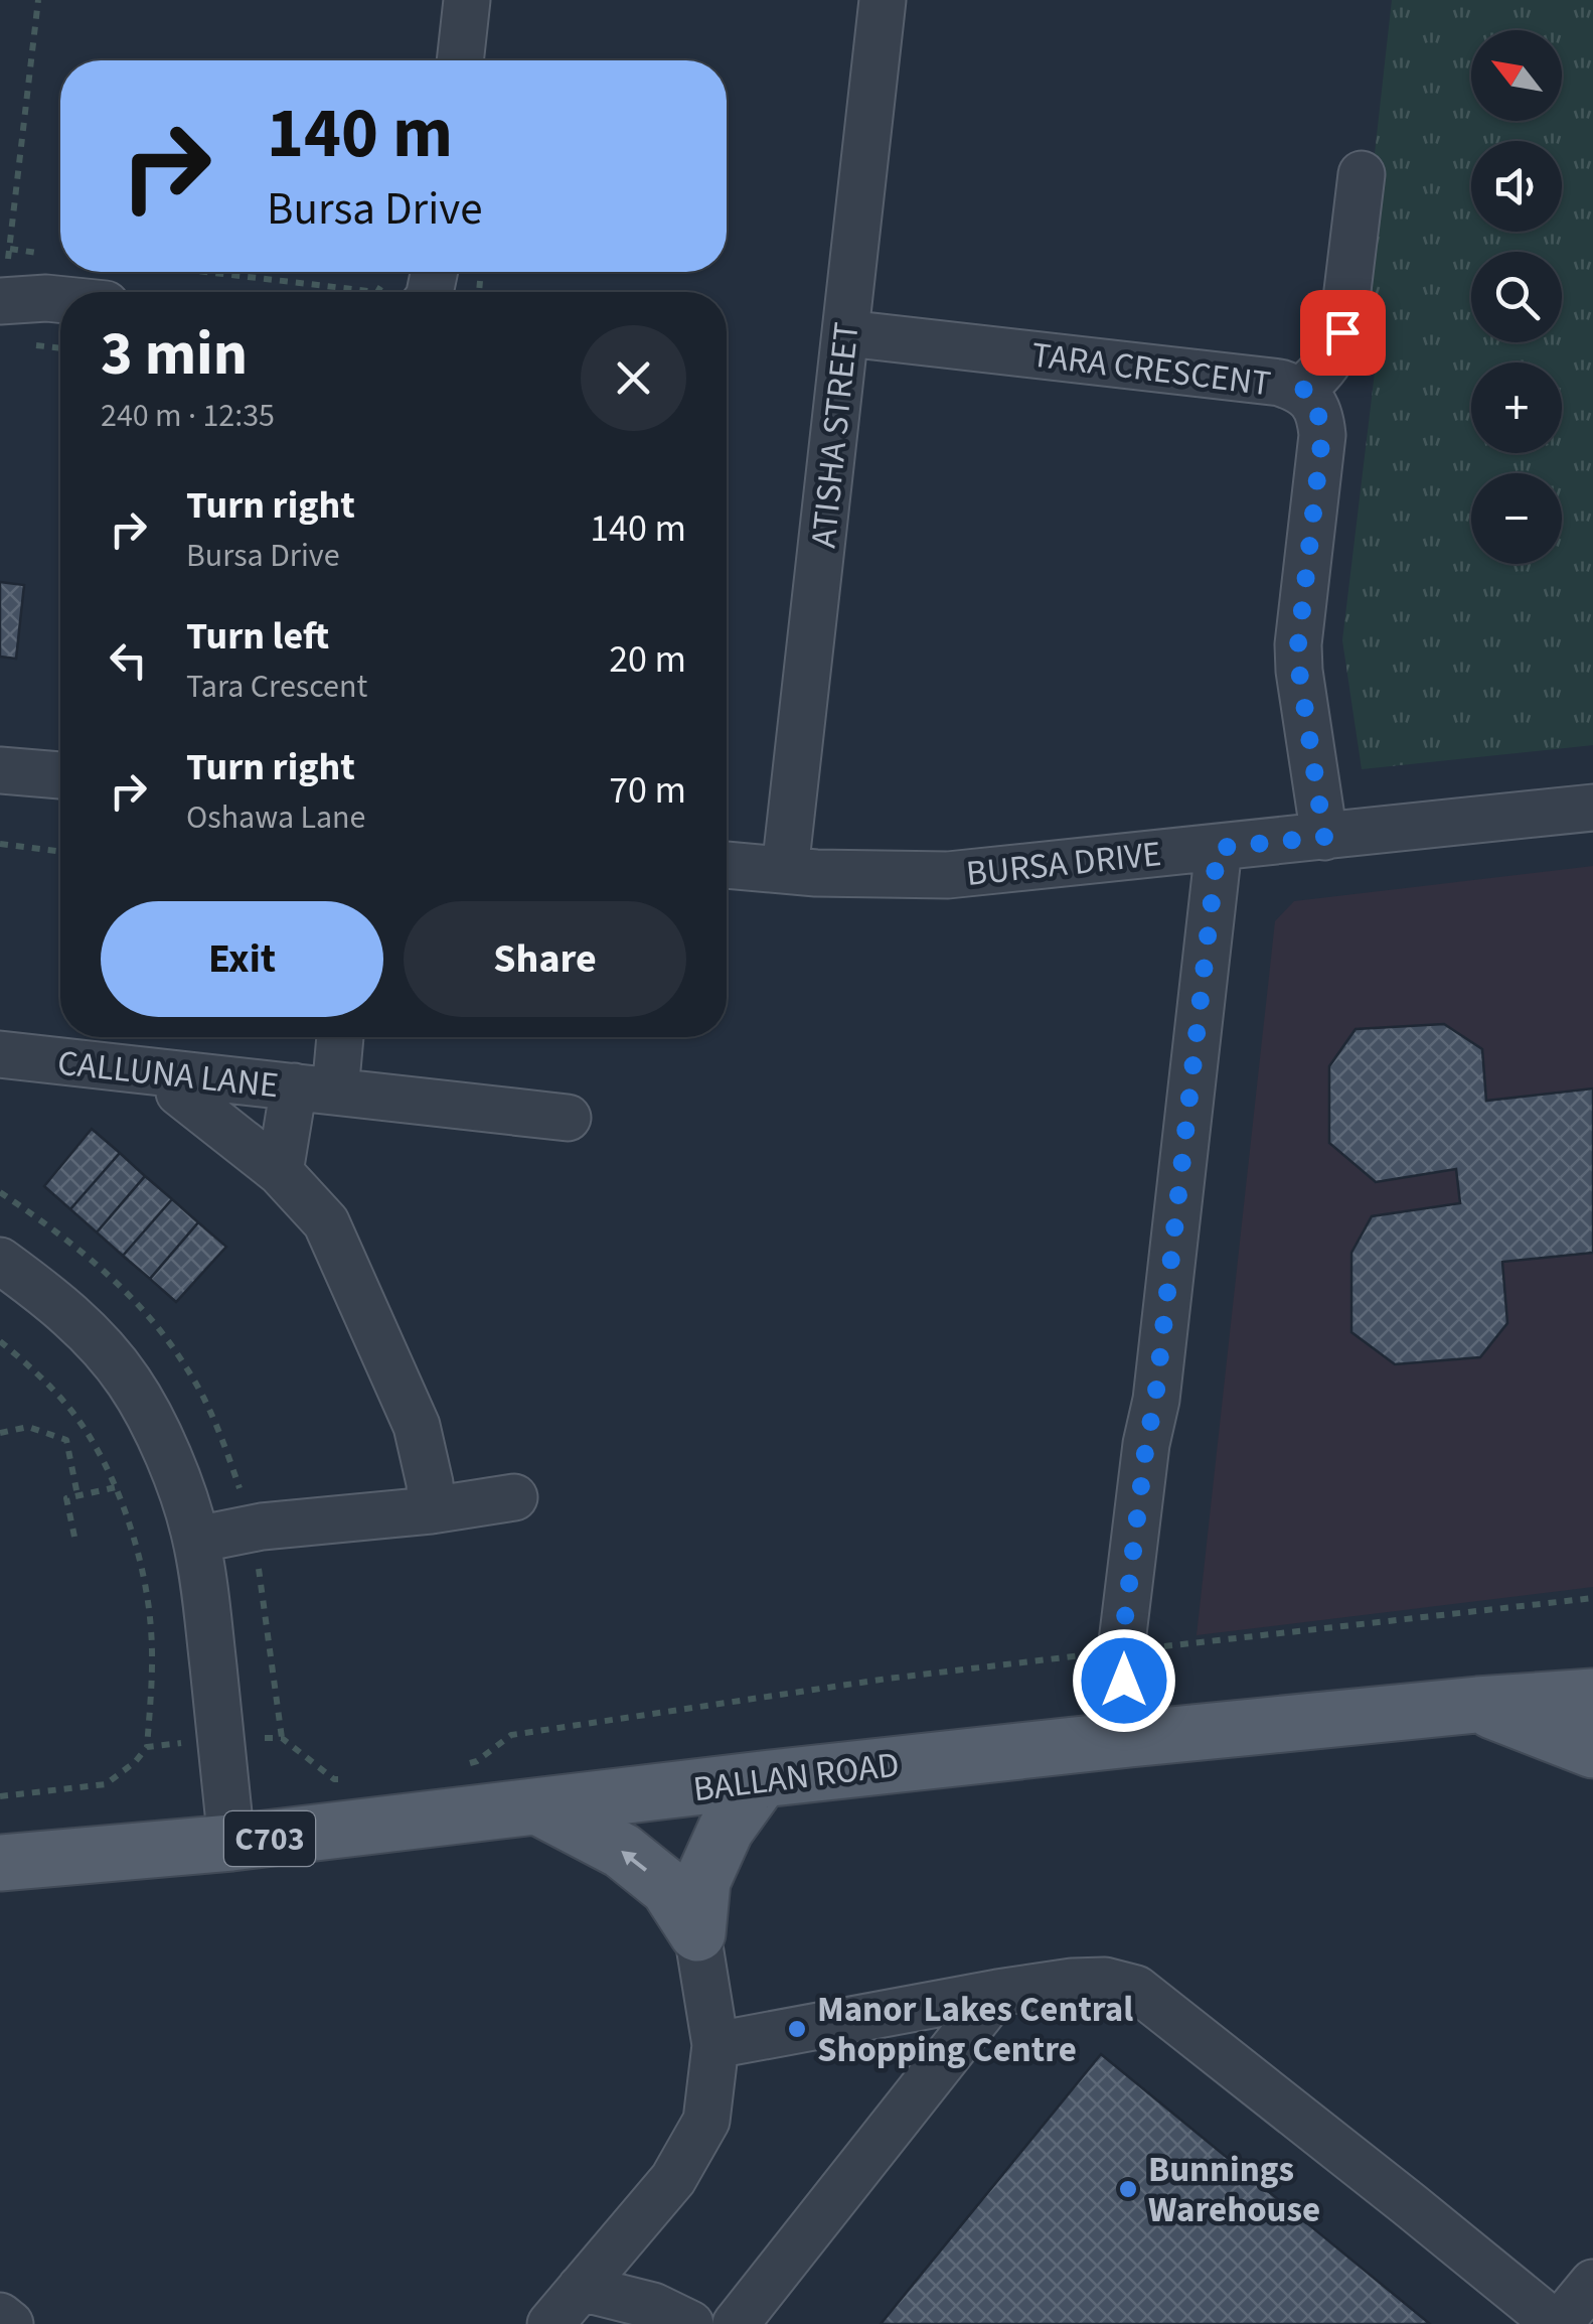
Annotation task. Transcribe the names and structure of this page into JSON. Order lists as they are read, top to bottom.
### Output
{
  "streets": {
    "main road": ["BALLAN ROAD", "C703"],
    "street": [
      "TARA CRESCENT",
      "ATISHA STREET",
      "BURSA DRIVE",
      "CALLUNA LANE"
    ]
  },
  "crossings": [
    ["TARA CRESCENT", "ATISHA STREET"],
    ["TARA CRESCENT", "BURSA DRIVE"],
    ["ATISHA STREET", "BURSA DRIVE"]
  ],
  "places": ["Manor Lakes Central Shopping Centre", "Bunnings Warehouse"],
  "north": "top left",
  "page": {
    "map_buttons": ["+", "−"],
    "turn": ["140 m", "Bursa Drive"],
    "heading": ["3 min", "240 m · 12:35"],
    "list": [
      {
        "name": "Turn right",
        "note": "Bursa Drive",
        "value": "140 m"
      },
      {
        "name": "Turn left",
        "note": "Tara Crescent",
        "value": "20 m"
      },
      {
        "name": "Turn right",
        "note": "Oshawa Lane",
        "value": "70 m"
      }
    ],
    "buttons": ["Exit", "Share"]
  }
}
